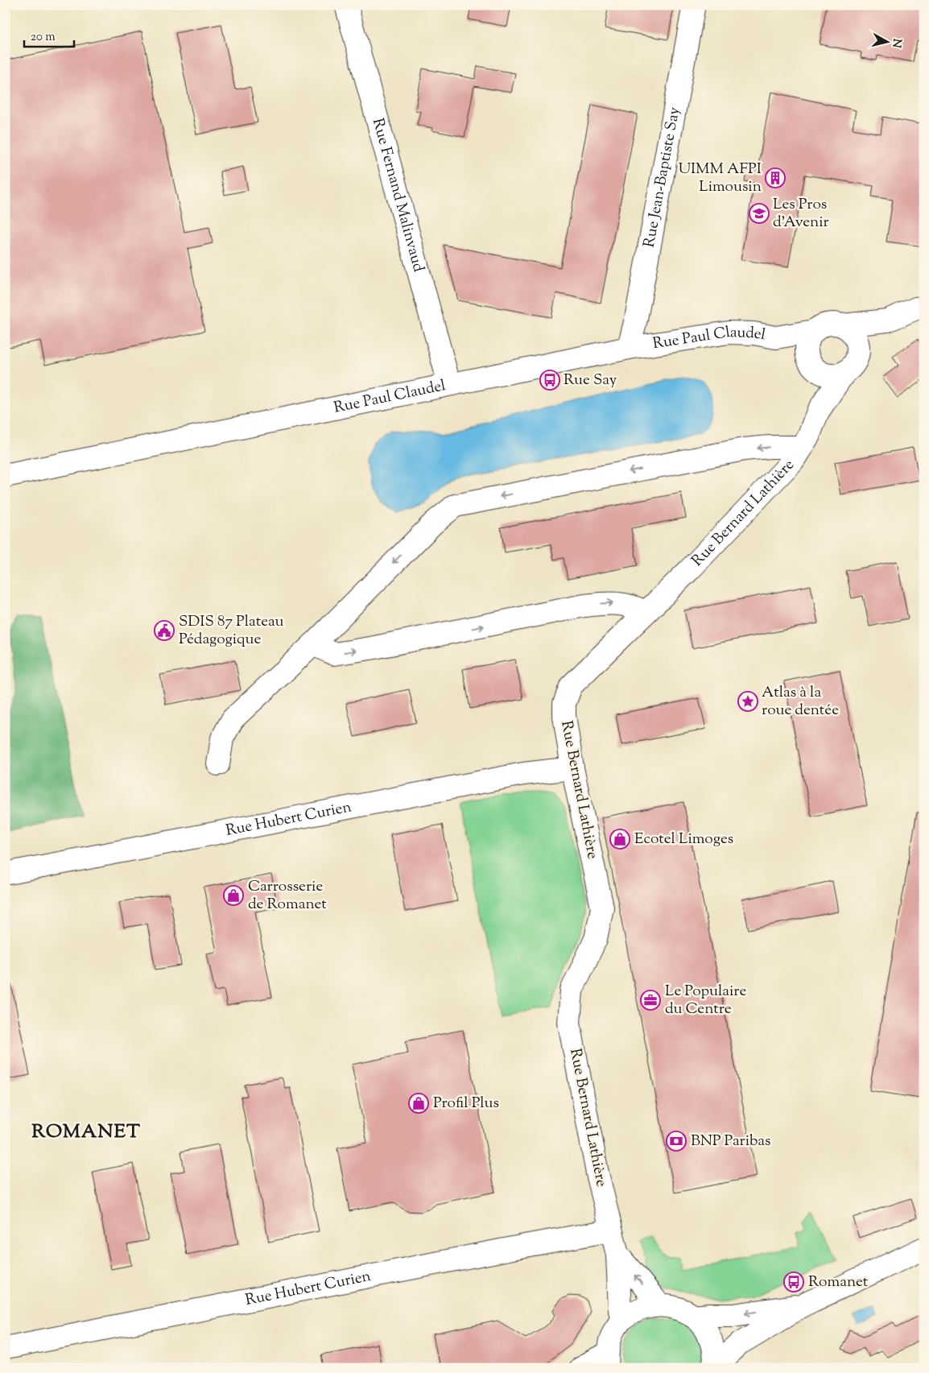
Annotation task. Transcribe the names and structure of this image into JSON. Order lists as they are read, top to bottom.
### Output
{
  "streets": {
    "street": [
      "Rue Jean-Baptiste Say",
      "Rue Fernand Malinvaud",
      "Rue Paul Claudel",
      "Rue Bernard Lathière",
      "Rue Hubert Curien"
    ]
  },
  "crossings": [
    ["Rue Jean-Baptiste Say", "Rue Paul Claudel"],
    ["Rue Fernand Malinvaud", "Rue Paul Claudel"],
    ["Rue Paul Claudel", "Rue Bernard Lathière"],
    ["Rue Bernard Lathière", "Rue Hubert Curien"]
  ],
  "districts": ["ROMANET"],
  "places": {
    "building": ["UIMM AFPI Limousin"],
    "school or university": ["Les Pros d'Avenir"],
    "bus stop": ["Rue Say", "Romanet"],
    "public building": ["SDIS 87 Plateau Pédagogique"],
    "place": ["Atlas à la roue dentée"],
    "shop": ["Ecotel Limoges", "Carrosserie de Romanet", "Profil Plus"],
    "office": ["Le Populaire du Centre"],
    "bank": ["BNP Paribas"]
  },
  "scale_bar": "20 m",
  "north": "right"
}
